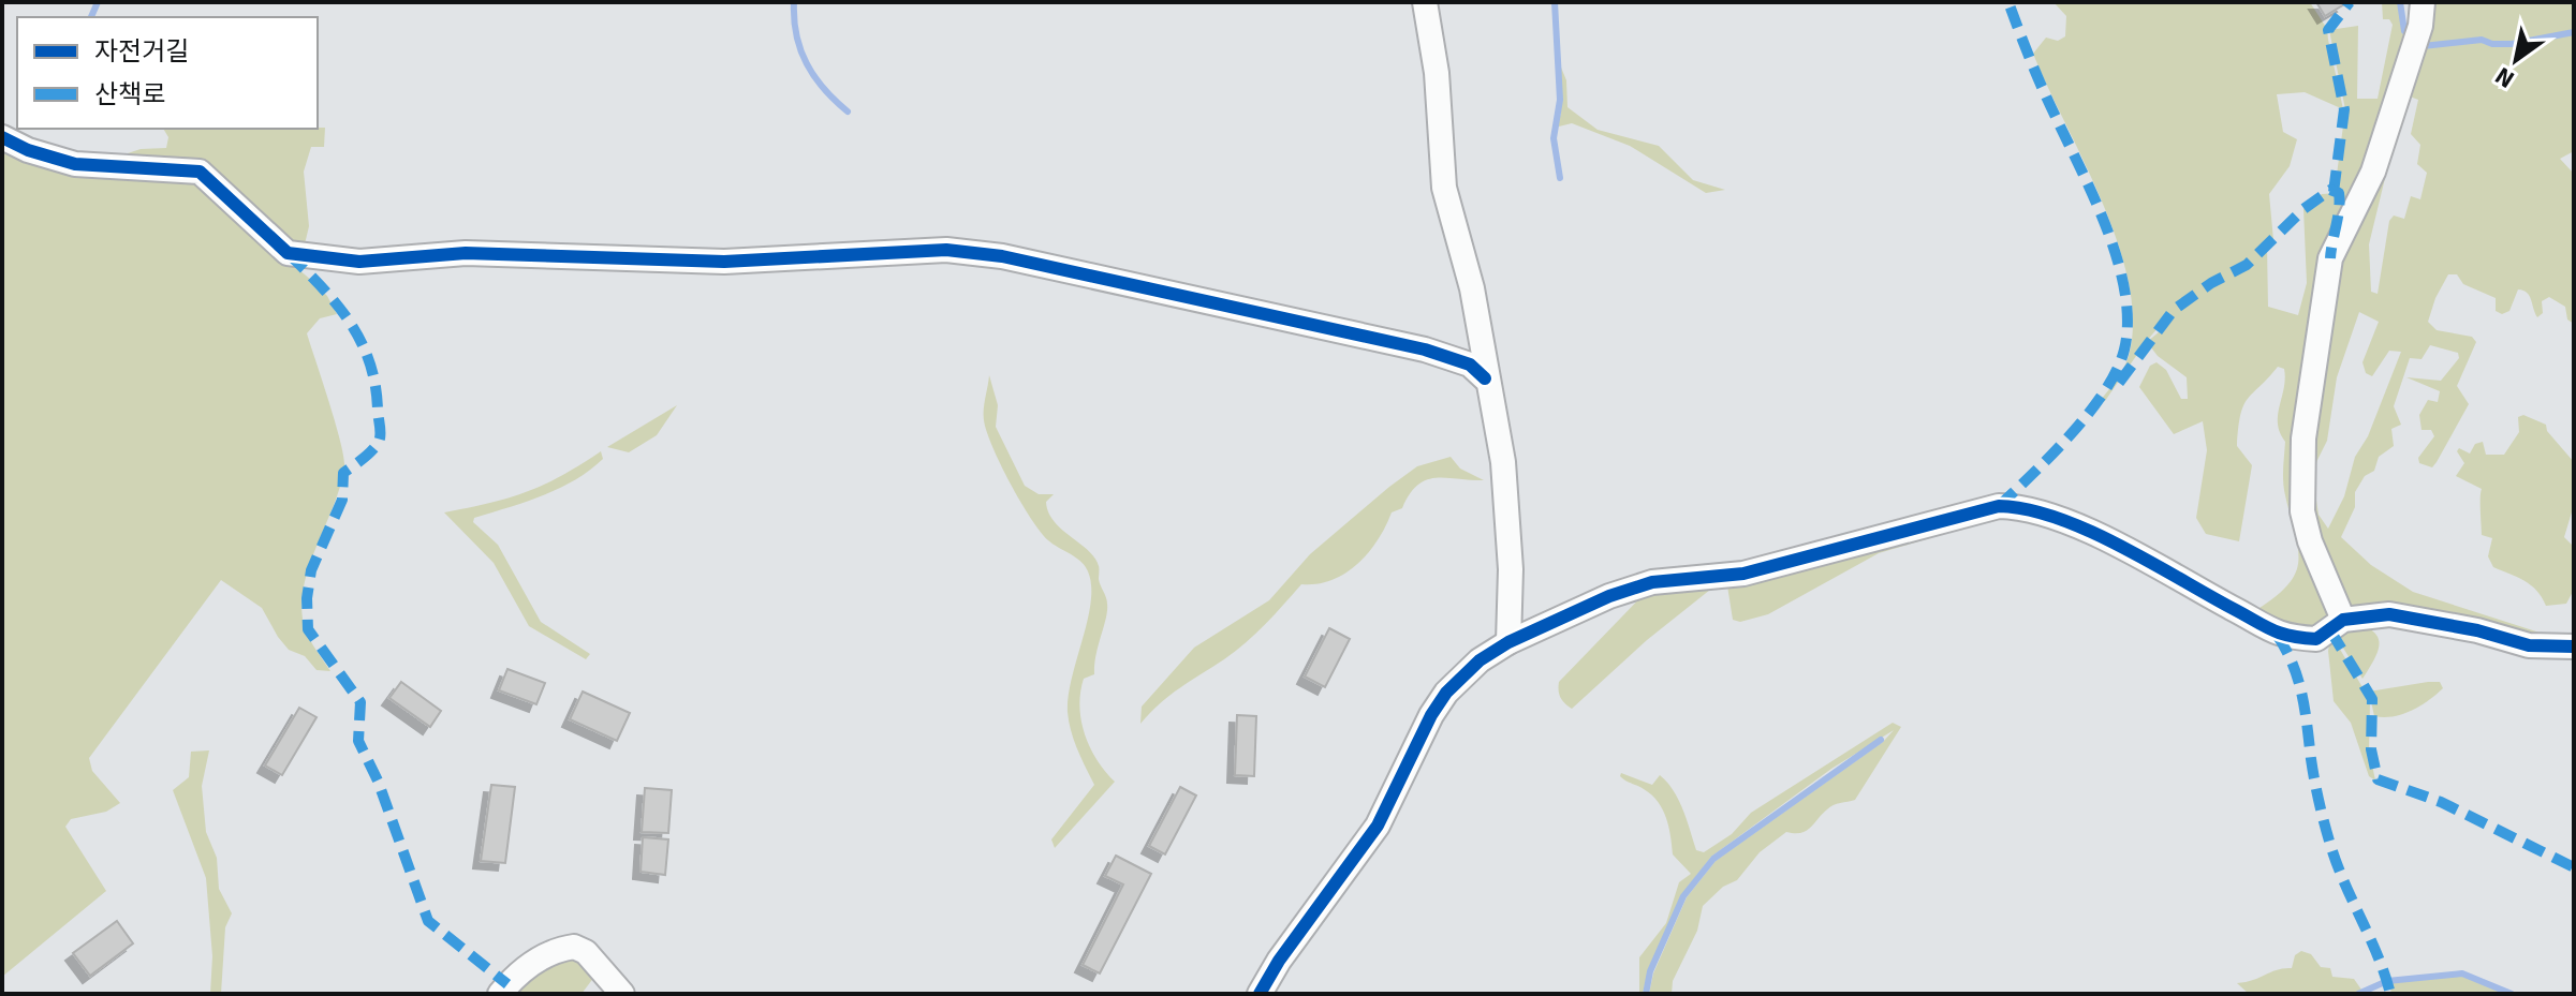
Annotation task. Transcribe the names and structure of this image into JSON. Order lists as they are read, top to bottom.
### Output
{
  "legend": ["자전거길", "산책로"],
  "north": "bottom left"
}
